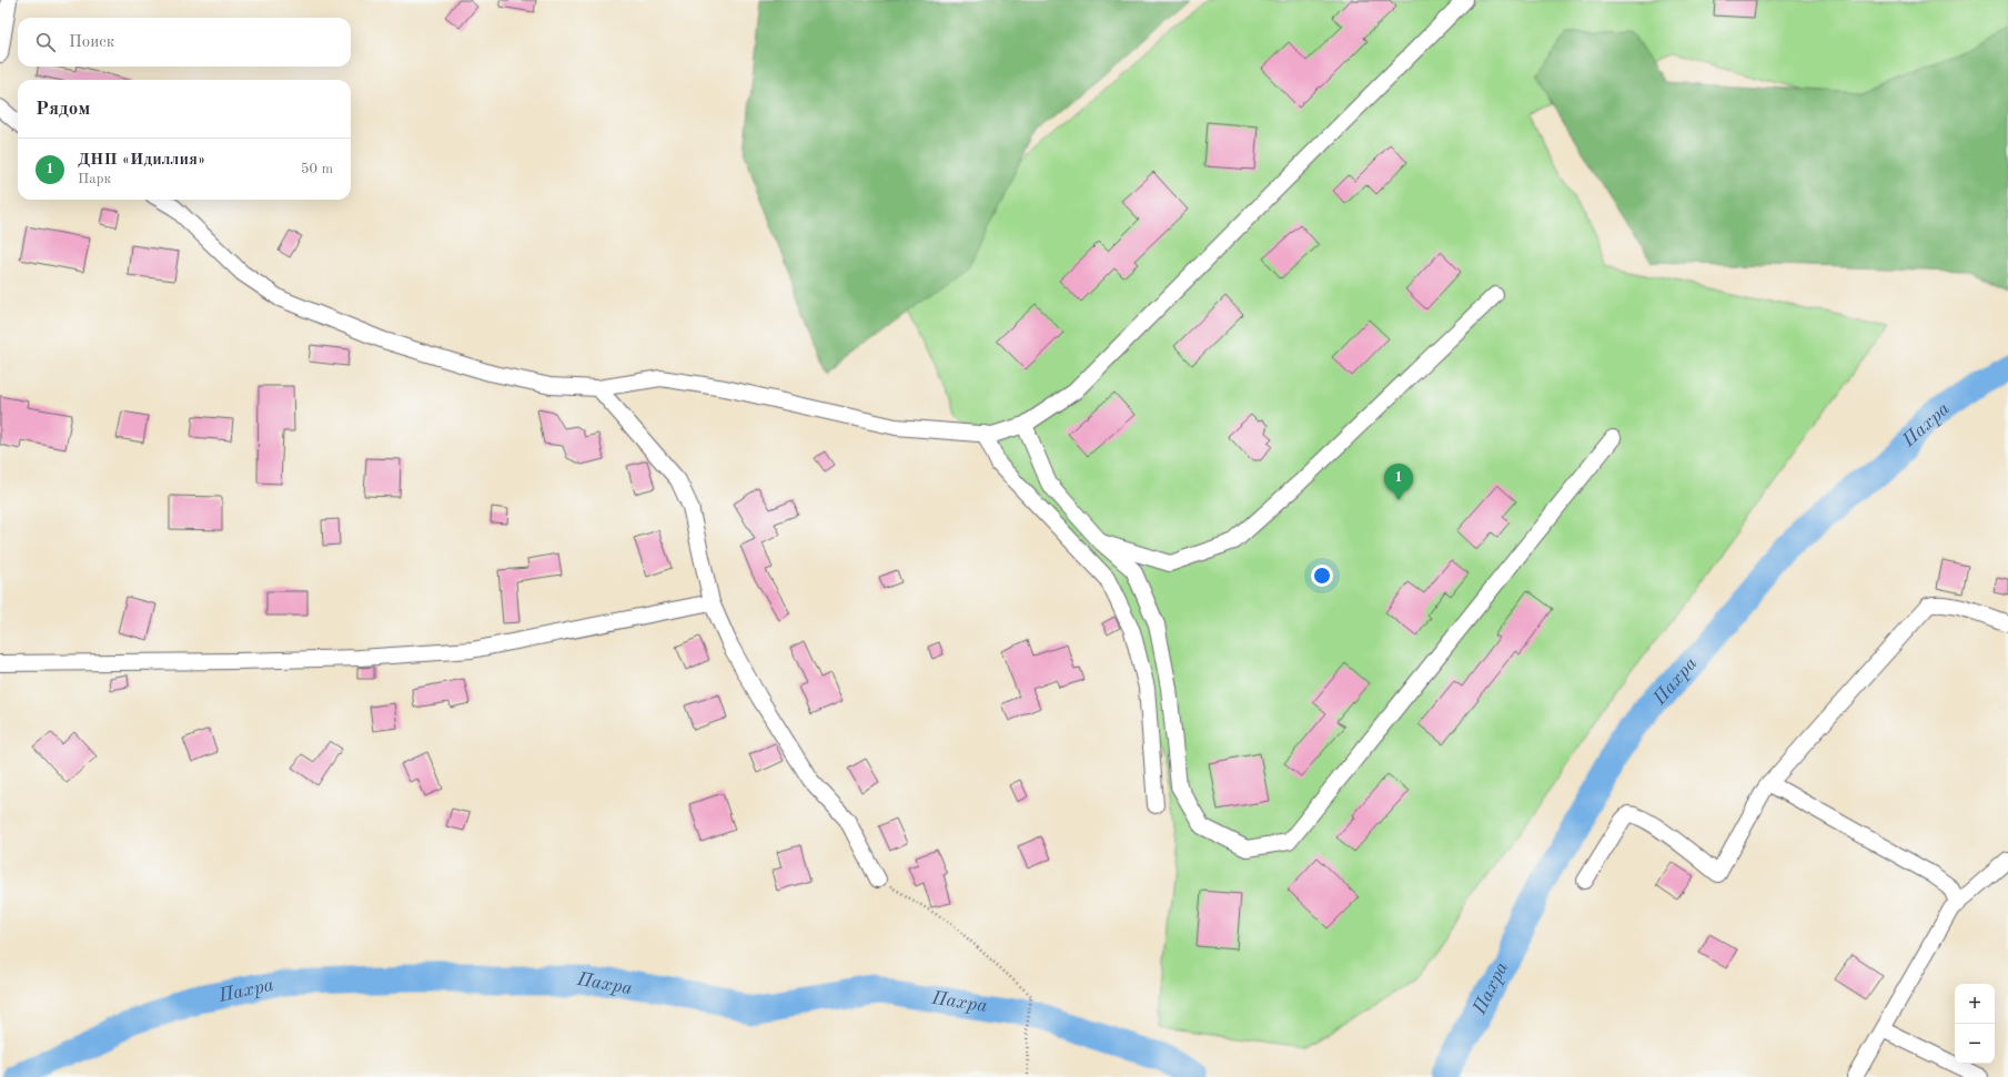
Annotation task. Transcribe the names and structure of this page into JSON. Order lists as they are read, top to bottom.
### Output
{
  "water": ["Пахра"],
  "page": {
    "search": "Поиск",
    "heading": "Рядом",
    "list": [
      {
        "mark": "1",
        "name": "ДНП «Идиллия»",
        "note": "Парк",
        "value": "50 m"
      }
    ],
    "pins": "1",
    "map_buttons": ["+", "−"]
  }
}
